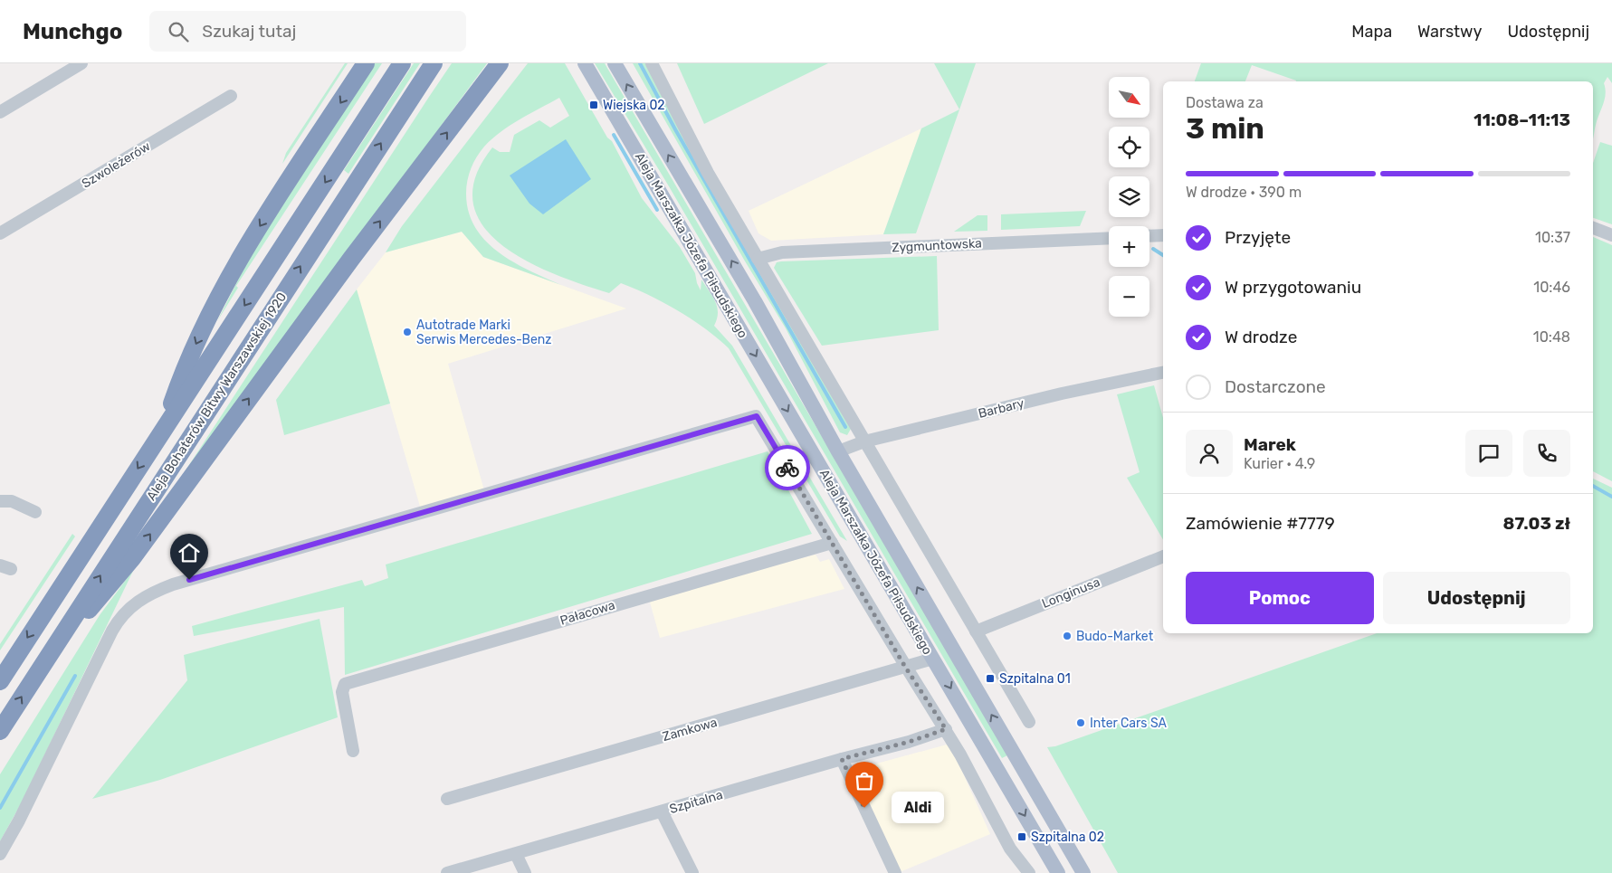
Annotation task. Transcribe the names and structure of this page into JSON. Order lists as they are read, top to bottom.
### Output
{
  "streets": {
    "highway": ["Aleja Bohaterów Bitwy Warszawskiej 1920"],
    "main road": ["Aleja Marszałka Józefa Piłsudskiego"],
    "street": [
      "Szwoleżerów",
      "Zygmuntowska",
      "Barbary",
      "Longinusa",
      "Pałacowa",
      "Zamkowa",
      "Szpitalna"
    ]
  },
  "crossings": [
    ["Aleja Marszałka Józefa Piłsudskiego", "Barbary"],
    ["Aleja Marszałka Józefa Piłsudskiego", "Zamkowa"]
  ],
  "places": {
    "transit": ["Wiejska 02", "Szpitalna 01", "Szpitalna 02"],
    "other": [
      "Autotrade Marki Serwis Mercedes-Benz",
      "Budo-Market",
      "Inter Cars SA",
      "Aldi"
    ]
  },
  "north": "bottom right",
  "page": {
    "header": "Munchgo",
    "search": "Szukaj tutaj",
    "nav": ["Mapa", "Warstwy", "Udostępnij"],
    "map_buttons": ["+", "−"],
    "heading": ["3 min", "Dostawa za", "11:08–11:13"],
    "panel": [
      "Marek",
      "Kurier · 4.9",
      "Zamówienie #7779",
      "87.03 zł"
    ],
    "bar": "W drodze · 390 m",
    "list": [
      ["Przyjęte", "10:37"],
      ["W przygotowaniu", "10:46"],
      ["W drodze", "10:48"],
      "Dostarczone"
    ],
    "buttons": ["Pomoc", "Udostępnij"],
    "bubble": "Aldi"
  }
}
